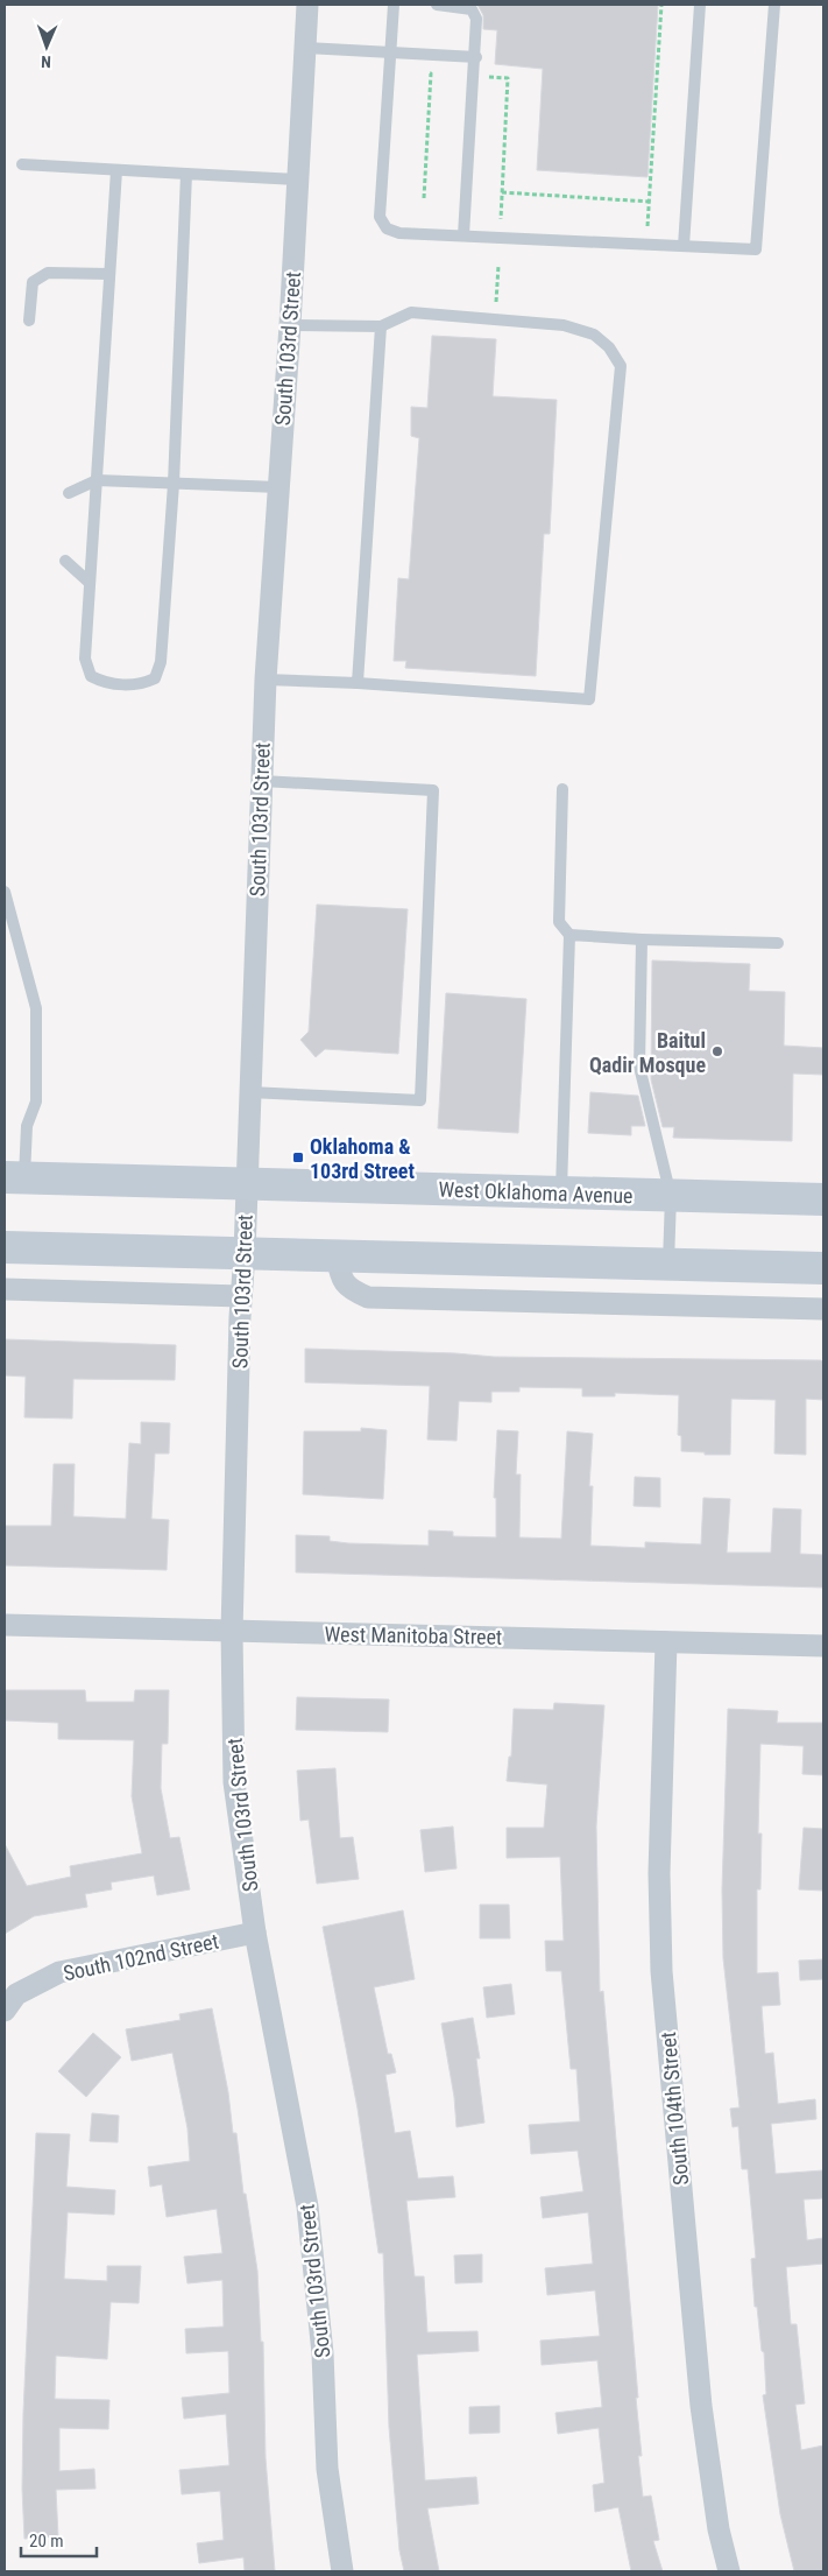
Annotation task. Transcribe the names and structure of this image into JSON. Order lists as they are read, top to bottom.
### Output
{
  "streets": {
    "main road": ["West Oklahoma Avenue"],
    "street": [
      "South 103rd Street",
      "West Manitoba Street",
      "South 102nd Street",
      "South 104th Street"
    ]
  },
  "crossings": [
    ["South 103rd Street", "West Oklahoma Avenue"],
    ["South 103rd Street", "West Manitoba Street"],
    ["South 103rd Street", "South 102nd Street"],
    ["West Manitoba Street", "South 104th Street"]
  ],
  "places": {
    "other": ["Baitul Qadir Mosque"],
    "transit": ["Oklahoma & 103rd Street"]
  },
  "scale_bar": "20 m",
  "north": "bottom"
}
